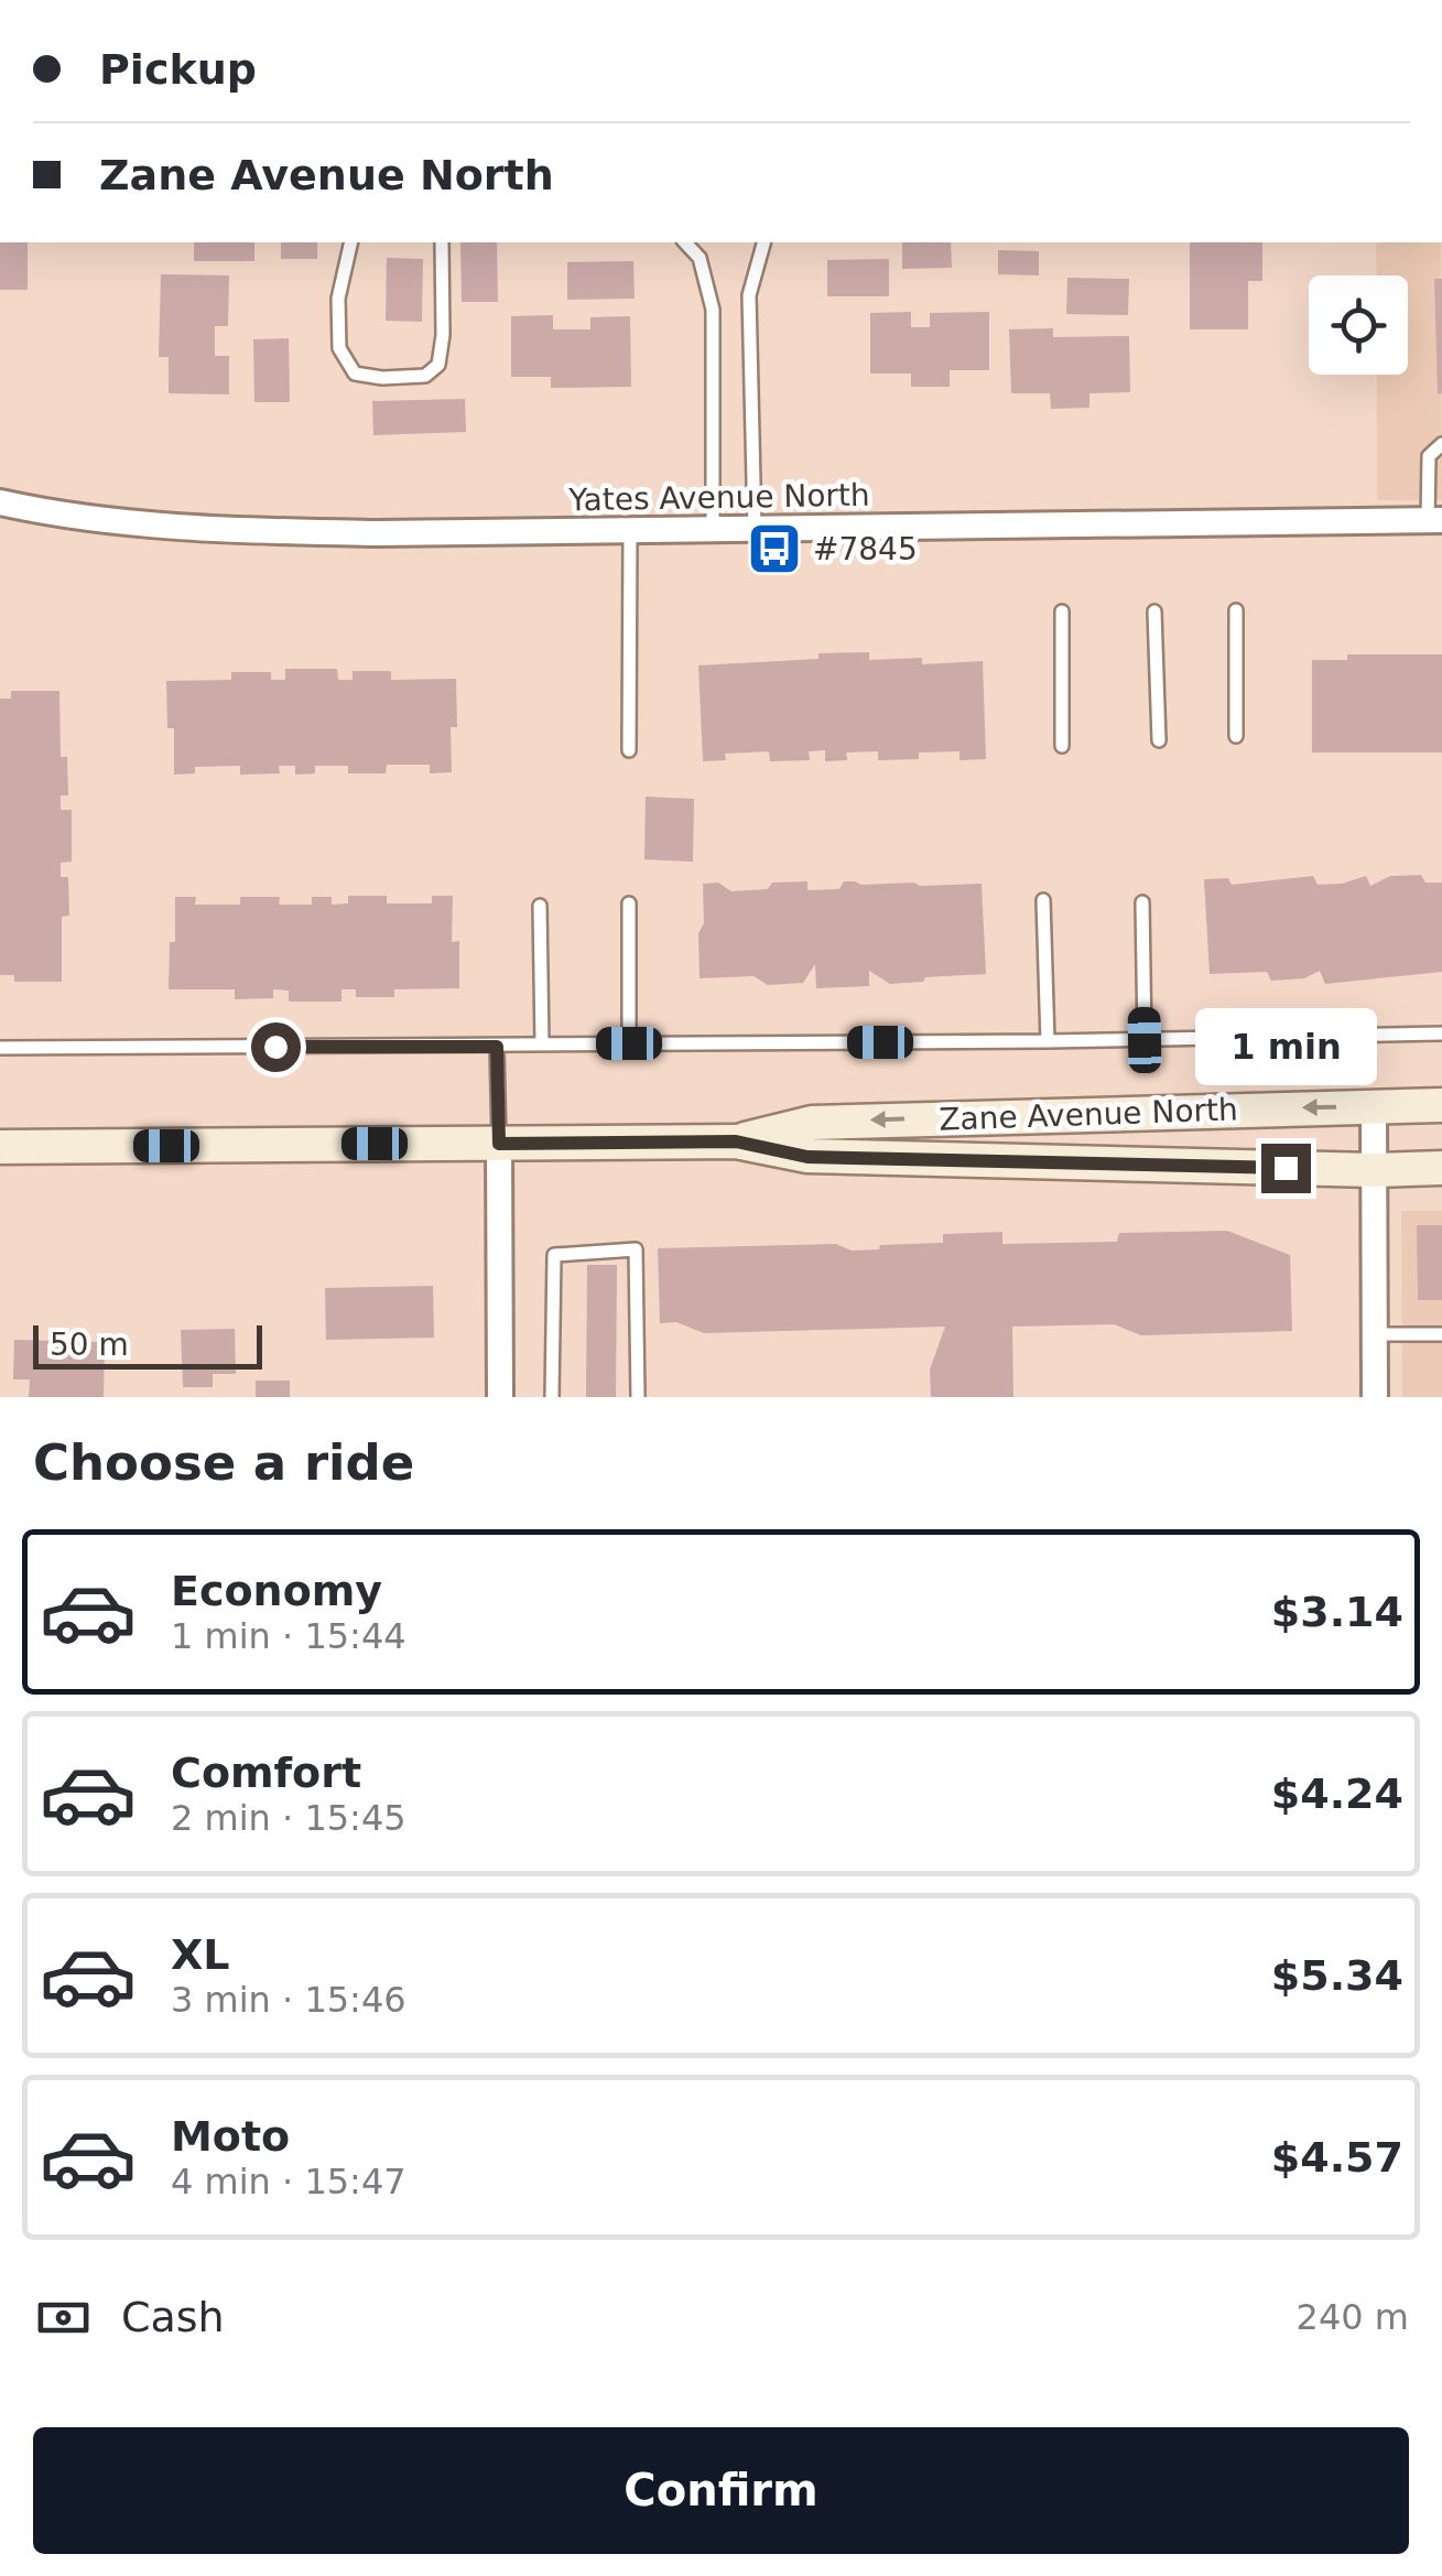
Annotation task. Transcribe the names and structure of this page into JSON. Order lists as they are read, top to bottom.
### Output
{
  "streets": {
    "main road": ["Zane Avenue North"],
    "street": ["Yates Avenue North"]
  },
  "places": {
    "bus stop": ["#7845"]
  },
  "scale_bar": "50 m",
  "page": {
    "banner": ["Pickup", "Zane Avenue North"],
    "bubble": "1 min",
    "scale": "50 m",
    "heading": "Choose a ride",
    "list": [
      {
        "name": "Economy",
        "note": "1 min · 15:44",
        "value": "$3.14"
      },
      {
        "name": "Comfort",
        "note": "2 min · 15:45",
        "value": "$4.24"
      },
      {
        "name": "XL",
        "note": "3 min · 15:46",
        "value": "$5.34"
      },
      {
        "name": "Moto",
        "note": "4 min · 15:47",
        "value": "$4.57"
      }
    ],
    "pay": ["Cash", "240 m"],
    "buttons": "Confirm"
  }
}
